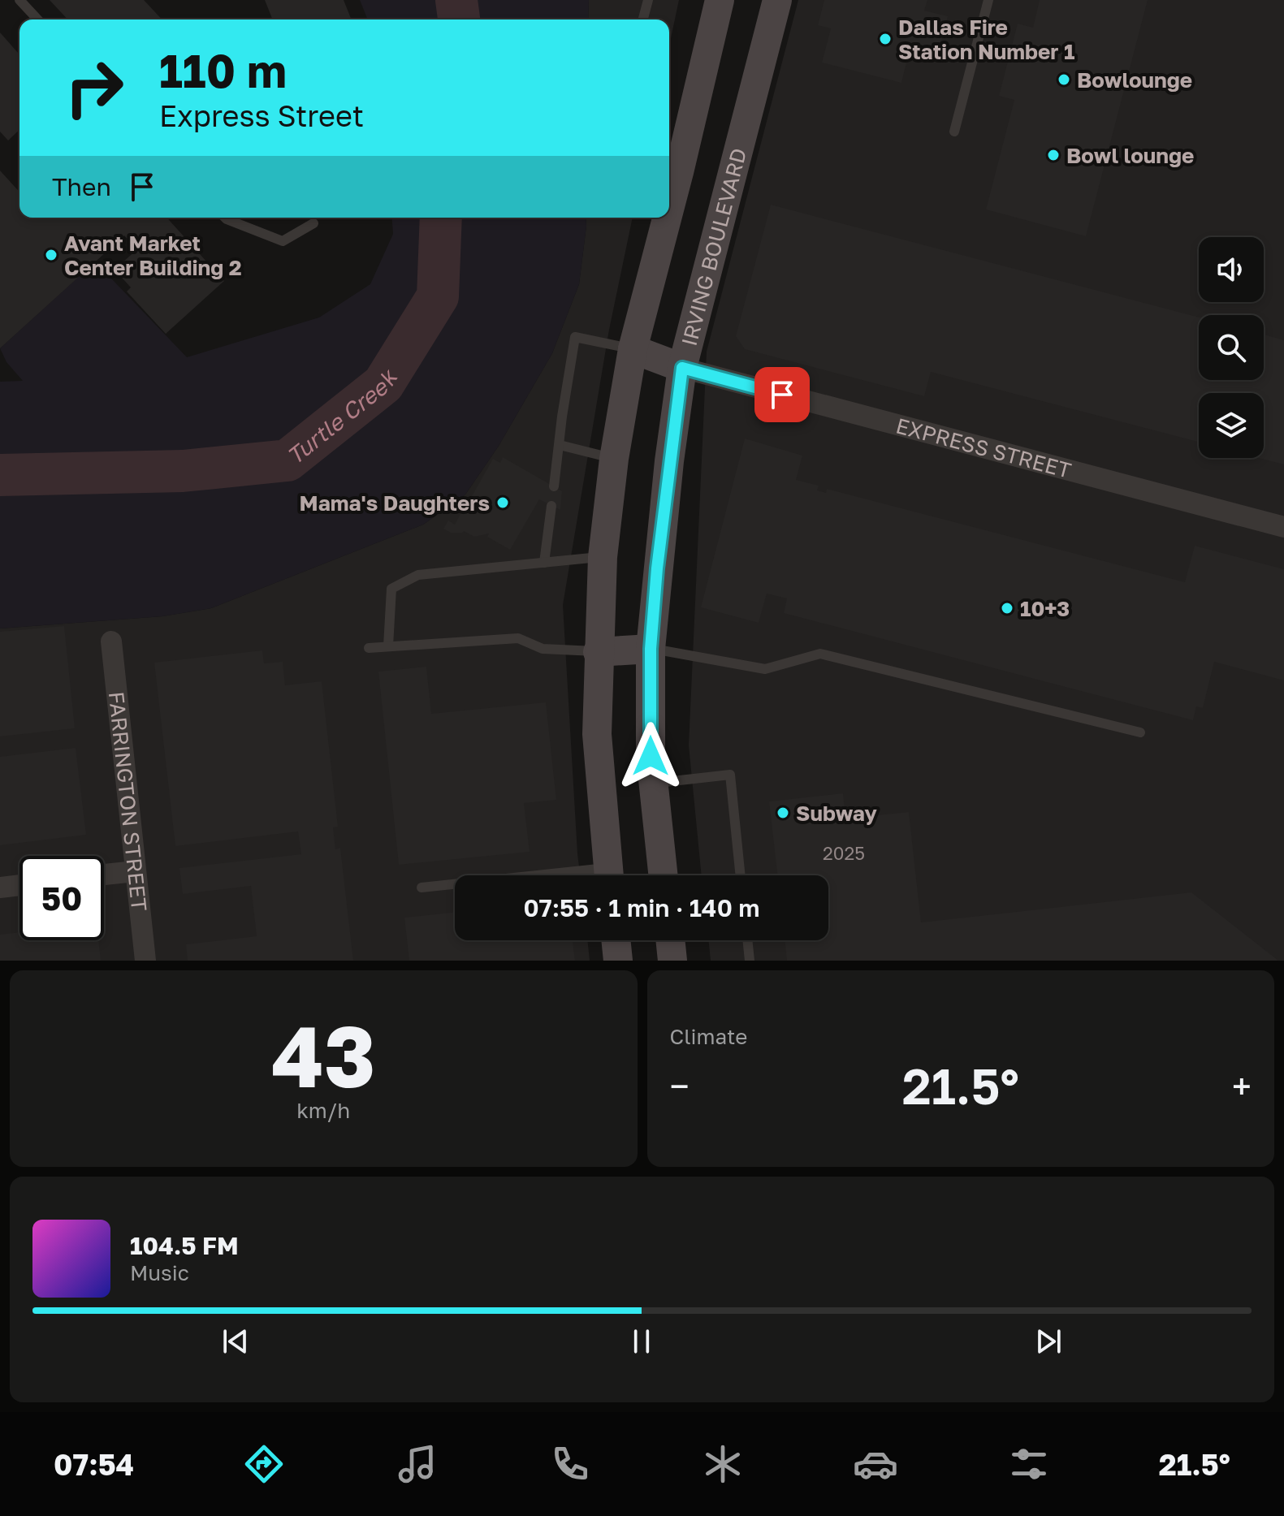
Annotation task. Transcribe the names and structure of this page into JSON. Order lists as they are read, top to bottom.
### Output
{
  "streets": {
    "main road": ["IRVING BOULEVARD"],
    "street": ["EXPRESS STREET", "FARRINGTON STREET"]
  },
  "crossings": [
    ["IRVING BOULEVARD", "EXPRESS STREET"]
  ],
  "water": ["Turtle Creek"],
  "places": [
    "Dallas Fire Station Number 1",
    "Bowlounge",
    "Bowl lounge",
    "Avant Market Center Building 2",
    "Mama's Daughters",
    "10+3",
    "Subway"
  ],
  "house_numbers": ["2025"],
  "page": {
    "turn": ["110 m", "Express Street"],
    "then": "Then",
    "limit": "50",
    "trip": "07:55 · 1 min · 140 m",
    "tile": [
      ["43", "km/h"],
      "Climate"
    ],
    "heat": ["−", "21.5°", "+"],
    "song": ["104.5 FM", "Music"],
    "tabs": ["07:54", "21.5°"]
  }
}
